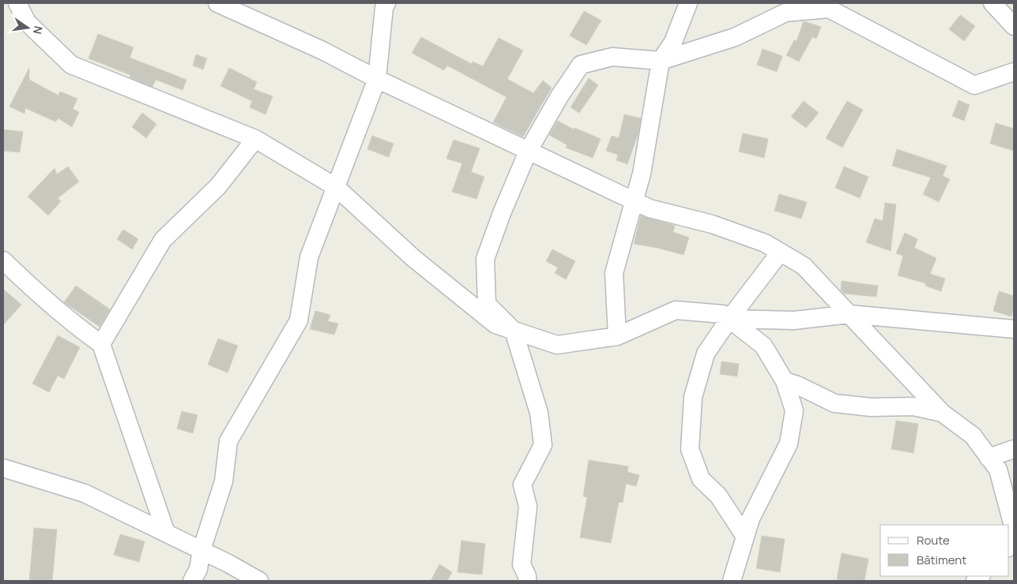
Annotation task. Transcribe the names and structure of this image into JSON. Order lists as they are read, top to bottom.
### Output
{
  "legend": ["Route", "Bâtiment"],
  "north": "right"
}
